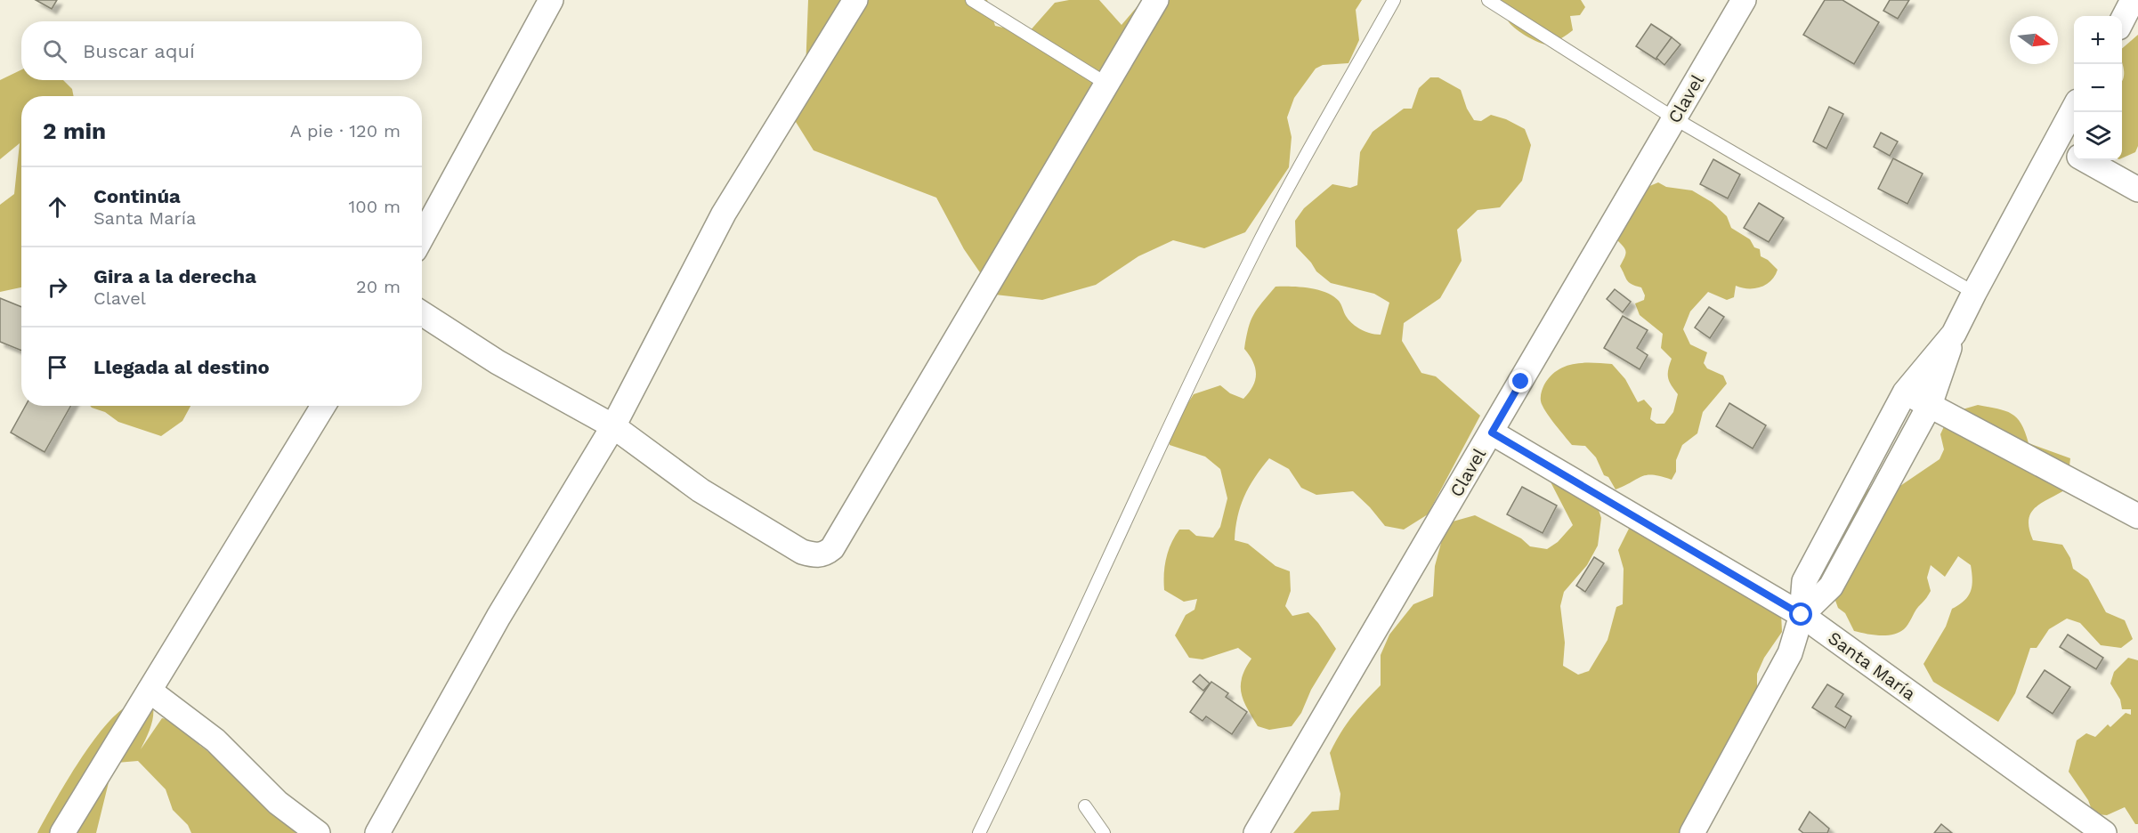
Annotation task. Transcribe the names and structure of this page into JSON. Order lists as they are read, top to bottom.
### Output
{
  "streets": {
    "street": ["Clavel", "Santa María"]
  },
  "crossings": [
    ["Clavel", "Santa María"]
  ],
  "north": "right",
  "page": {
    "map_buttons": ["+", "−"],
    "search": "Buscar aquí",
    "heading": ["2 min", "A pie · 120 m"],
    "list": [
      ["Continúa", "Santa María", "100 m"],
      ["Gira a la derecha", "Clavel", "20 m"],
      "Llegada al destino"
    ]
  }
}
